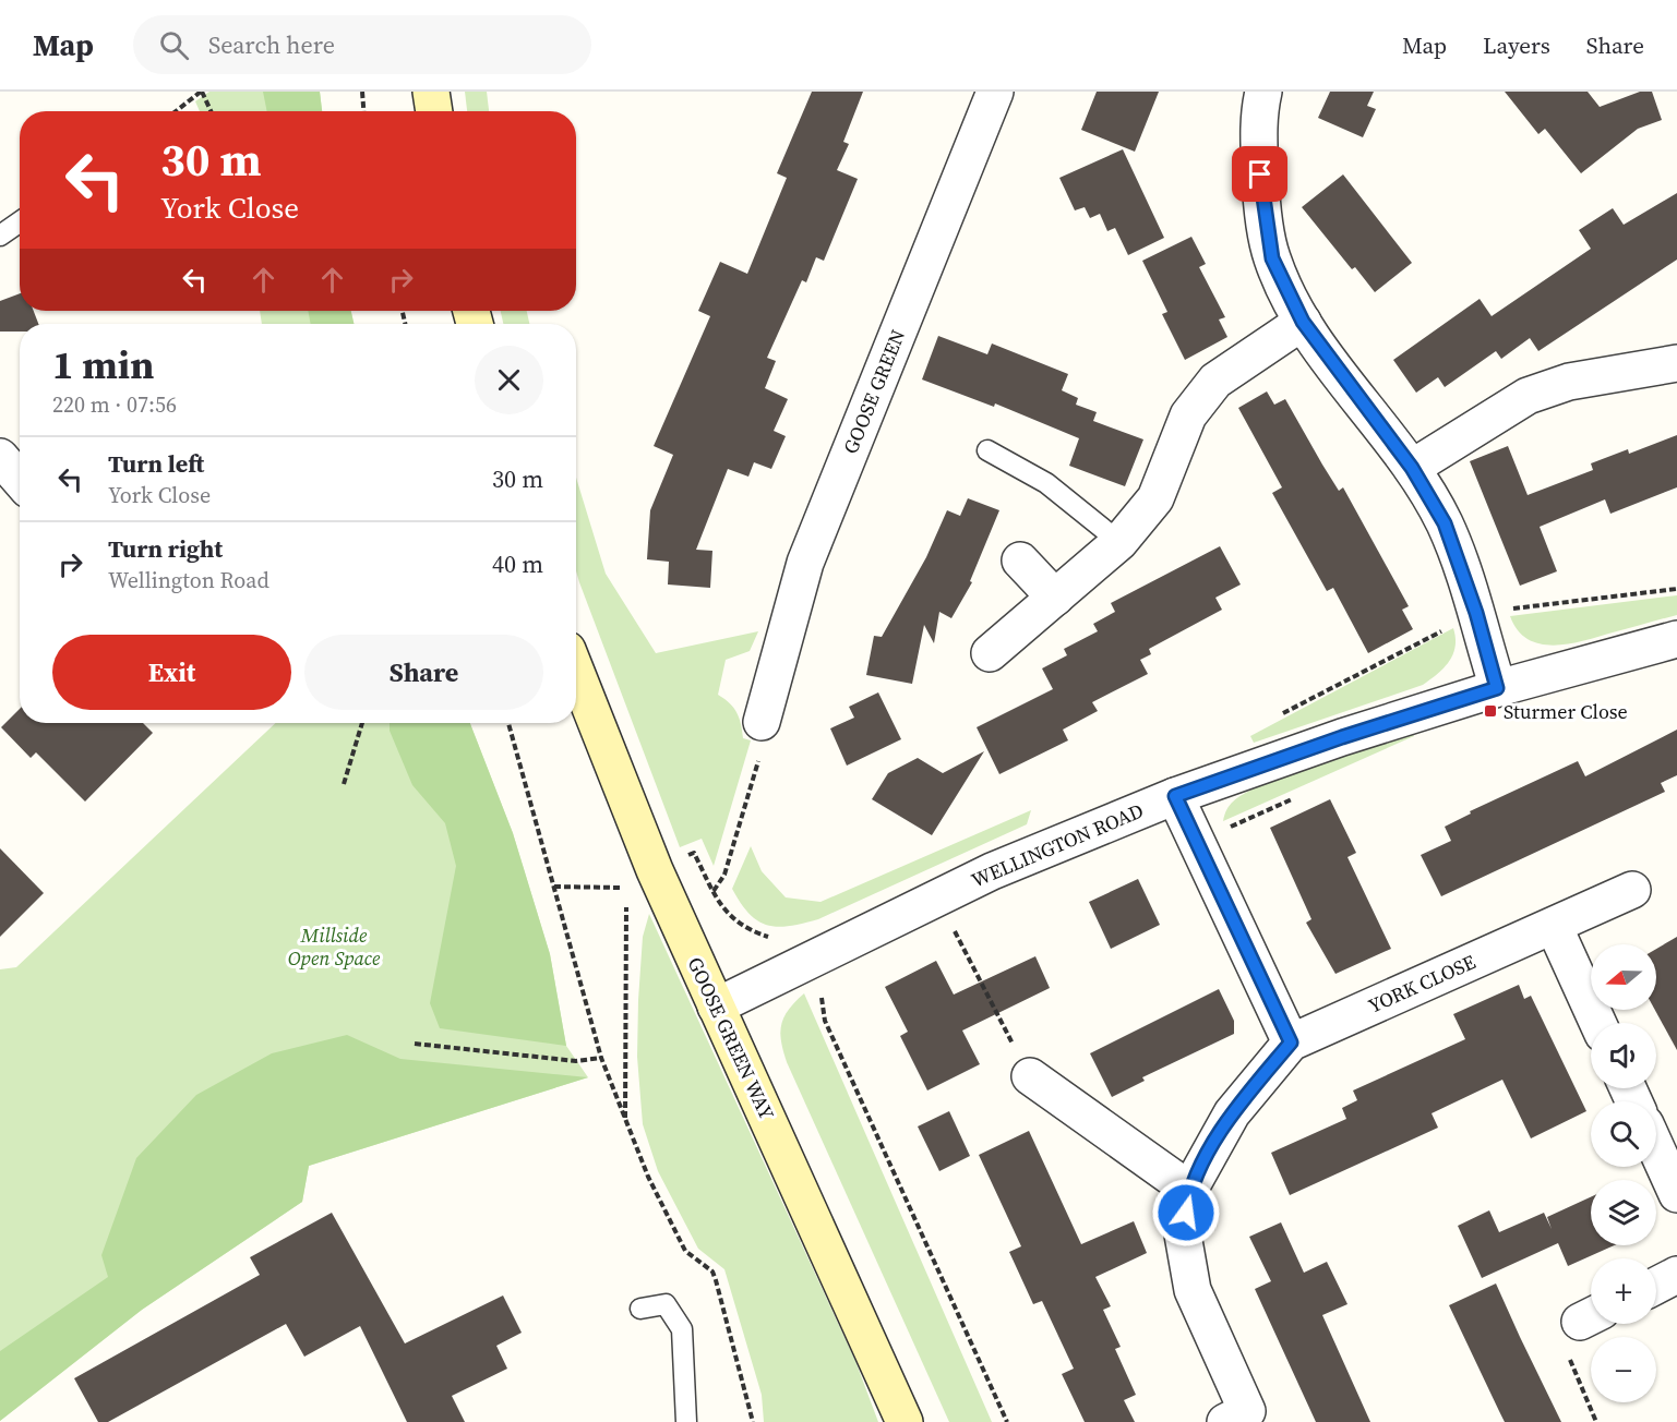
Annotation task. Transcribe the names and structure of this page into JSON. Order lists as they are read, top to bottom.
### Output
{
  "streets": {
    "main road": ["GOOSE GREEN WAY"],
    "street": ["GOOSE GREEN", "WELLINGTON ROAD", "YORK CLOSE"]
  },
  "crossings": [
    ["WELLINGTON ROAD", "GOOSE GREEN WAY"]
  ],
  "parks": ["Millside Open Space"],
  "places": {
    "transit": ["Sturmer Close"]
  },
  "north": "left",
  "page": {
    "header": "Map",
    "search": "Search here",
    "nav": ["Map", "Layers", "Share"],
    "turn": ["30 m", "York Close"],
    "heading": ["1 min", "220 m · 07:56"],
    "list": [
      {
        "name": "Turn left",
        "note": "York Close",
        "value": "30 m"
      },
      {
        "name": "Turn right",
        "note": "Wellington Road",
        "value": "40 m"
      }
    ],
    "buttons": ["Exit", "Share"],
    "map_buttons": ["+", "−"]
  }
}
